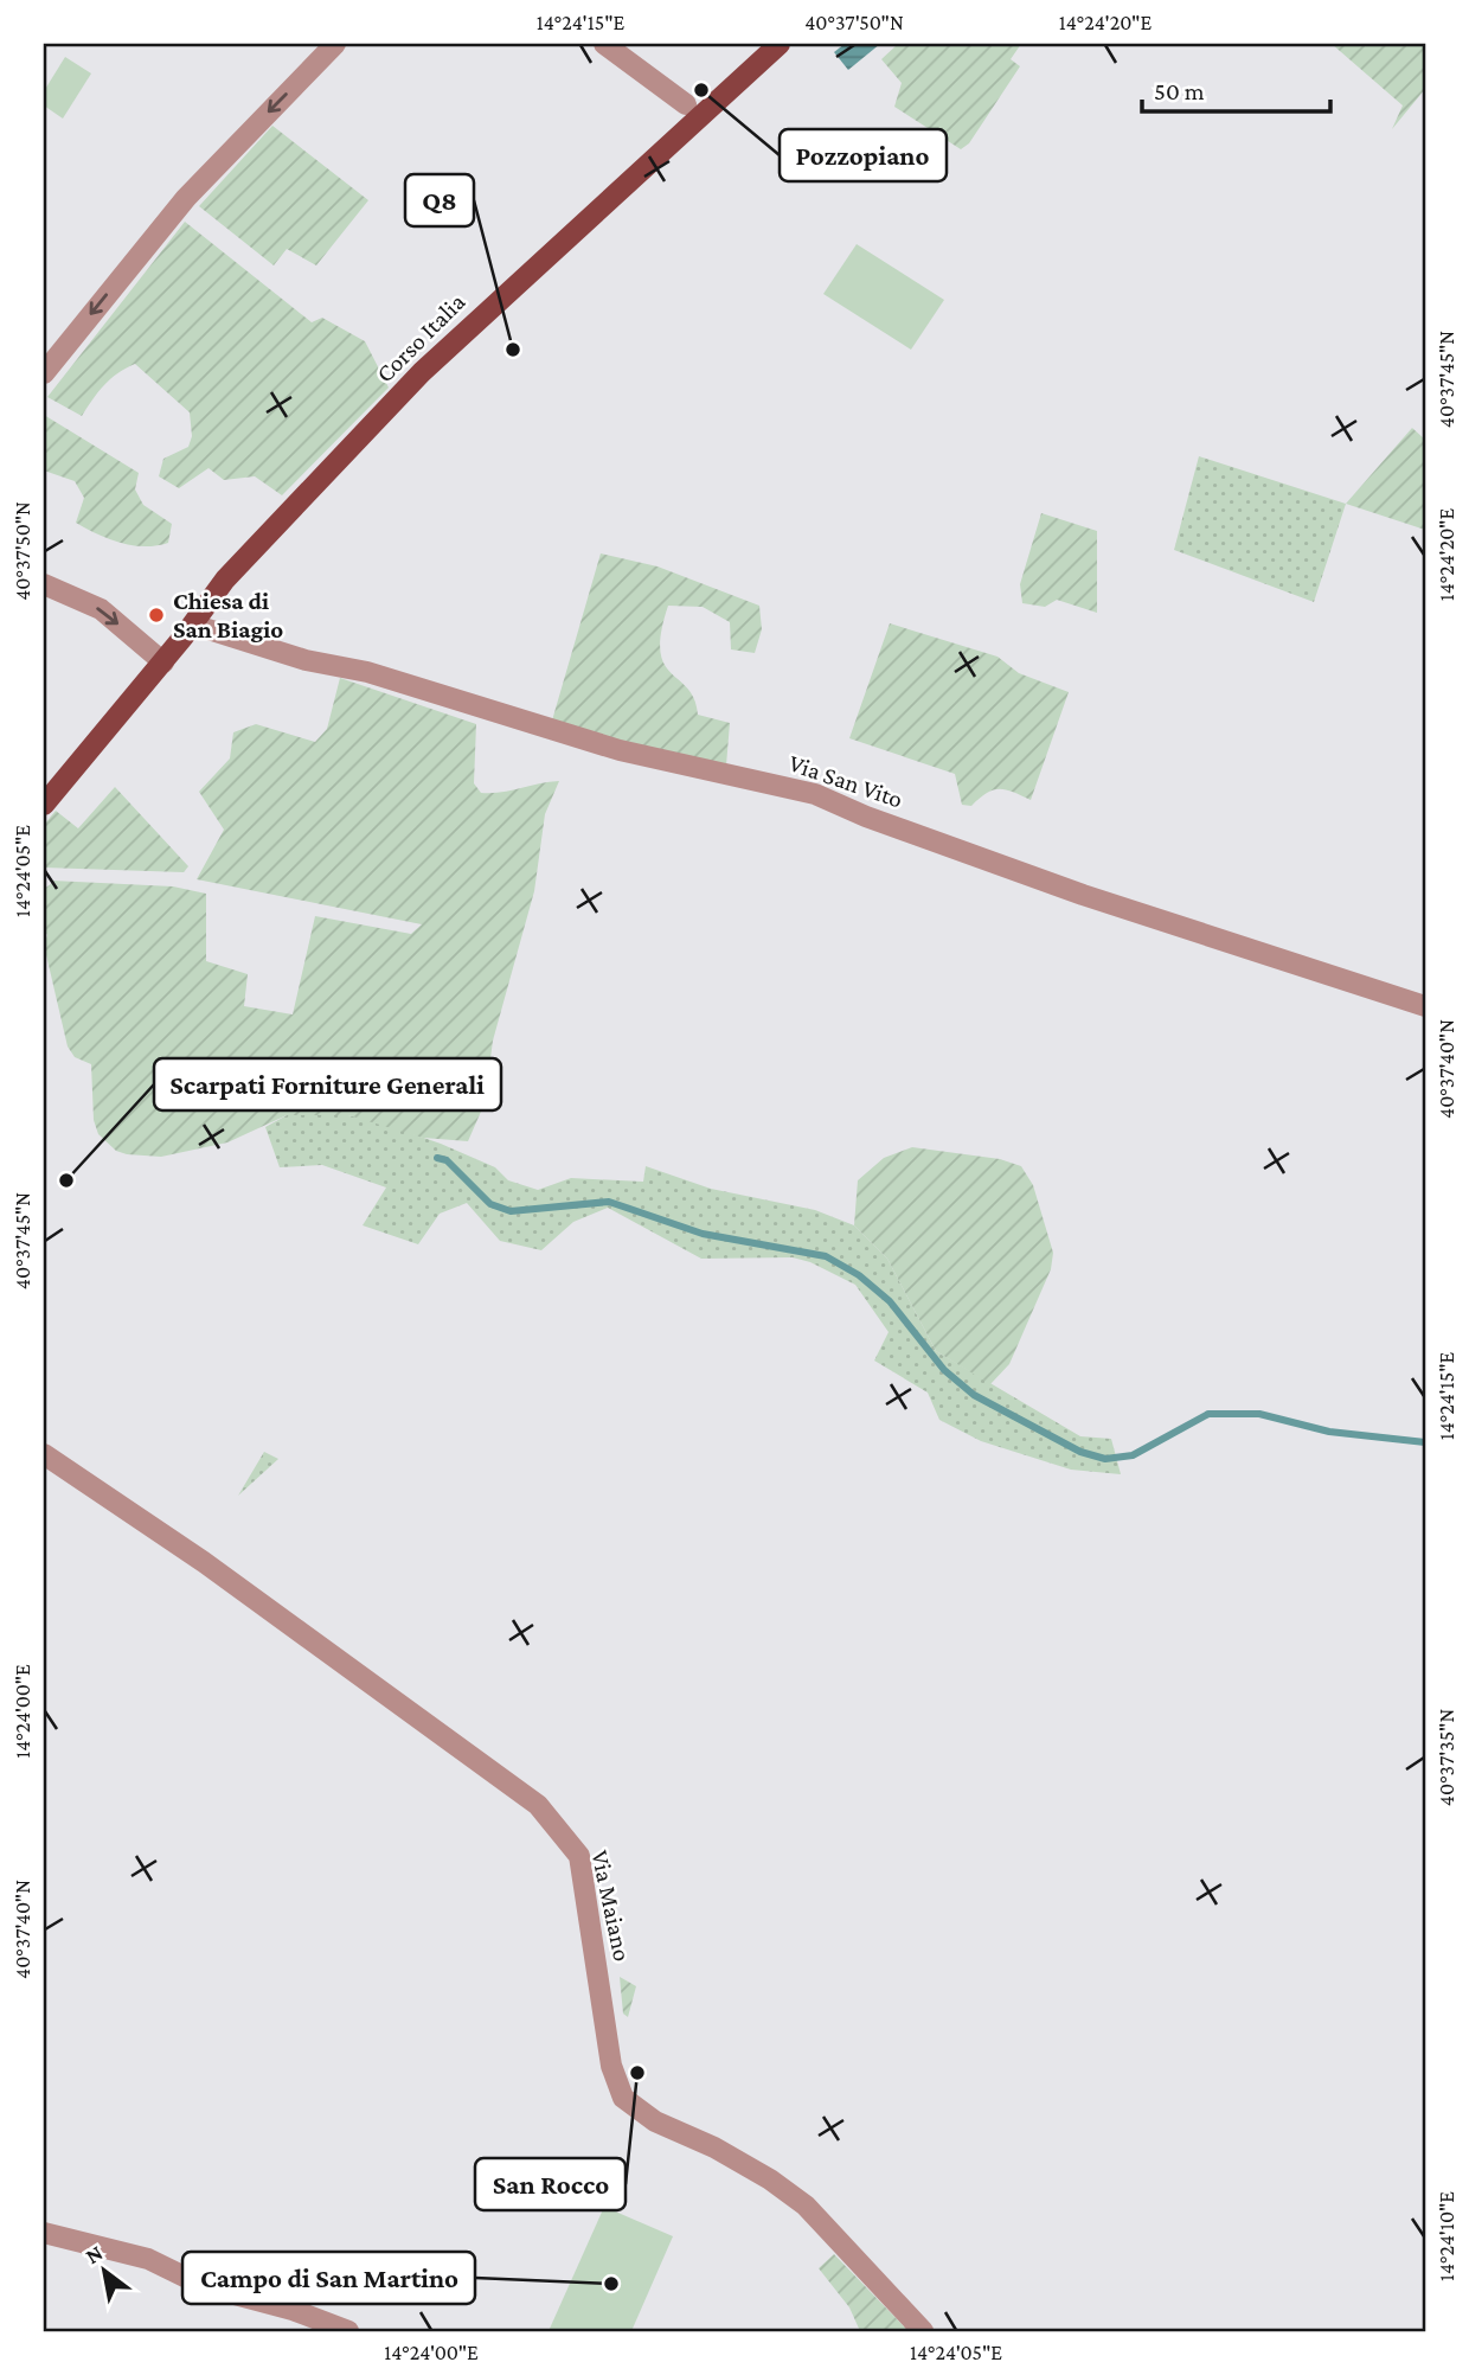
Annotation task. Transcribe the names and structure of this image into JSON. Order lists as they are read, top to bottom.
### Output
{
  "streets": {
    "main road": ["Corso Italia"],
    "street": ["Via San Vito", "Via Maiano"]
  },
  "crossings": [
    ["Corso Italia", "Via San Vito"]
  ],
  "places": [
    "Pozzopiano",
    "Q8",
    "Chiesa di San Biagio",
    "Scarpati Forniture Generali",
    "San Rocco",
    "Campo di San Martino"
  ],
  "scale_bar": "50 m",
  "north": "top left",
  "coordinates": [
    "14°24'15\"E",
    "40°37'50\"N",
    "14°24'20\"E",
    "40°37'45\"N",
    "14°24'05\"E",
    "40°37'40\"N",
    "14°24'00\"E",
    "40°37'35\"N",
    "14°24'10\"E"
  ]
}
